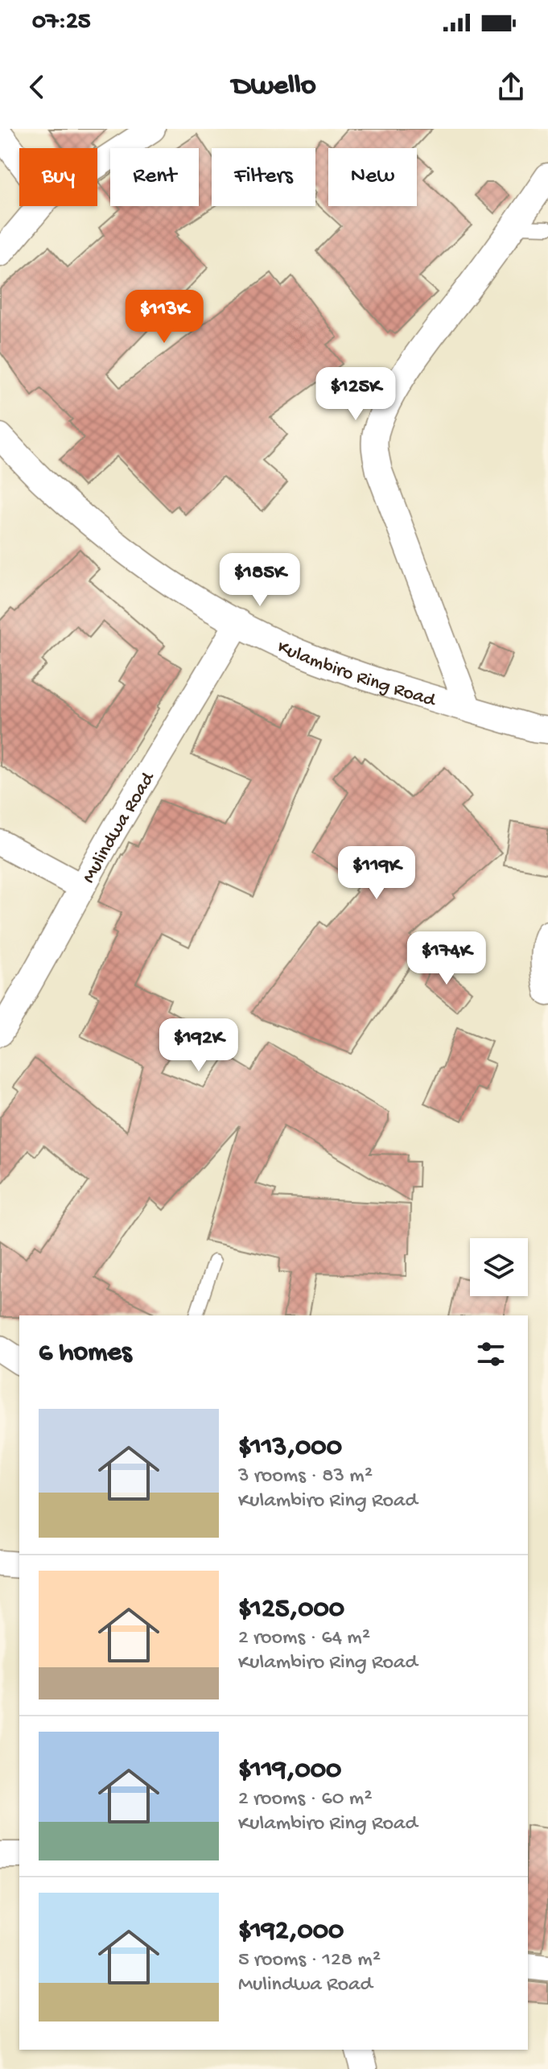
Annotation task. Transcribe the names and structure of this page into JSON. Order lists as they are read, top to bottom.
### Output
{
  "streets": {
    "street": ["Kulambiro Ring Road", "Mulindwa Road"]
  },
  "crossings": [
    ["Kulambiro Ring Road", "Mulindwa Road"]
  ],
  "page": {
    "status": "07:25",
    "header": "Dwello",
    "chip": [
      "Buy",
      "Rent",
      "Filters",
      "New"
    ],
    "price": [
      "$113K",
      "$125K",
      "$185K",
      "$119K",
      "$174K",
      "$192K"
    ],
    "heading": "6 homes",
    "list": [
      {
        "name": "$113,000",
        "note": "3 rooms · 83 m² · Kulambiro Ring Road"
      },
      {
        "name": "$125,000",
        "note": "2 rooms · 64 m² · Kulambiro Ring Road"
      },
      {
        "name": "$119,000",
        "note": "2 rooms · 60 m² · Kulambiro Ring Road"
      },
      {
        "name": "$192,000",
        "note": "5 rooms · 128 m² · Mulindwa Road"
      }
    ]
  }
}
